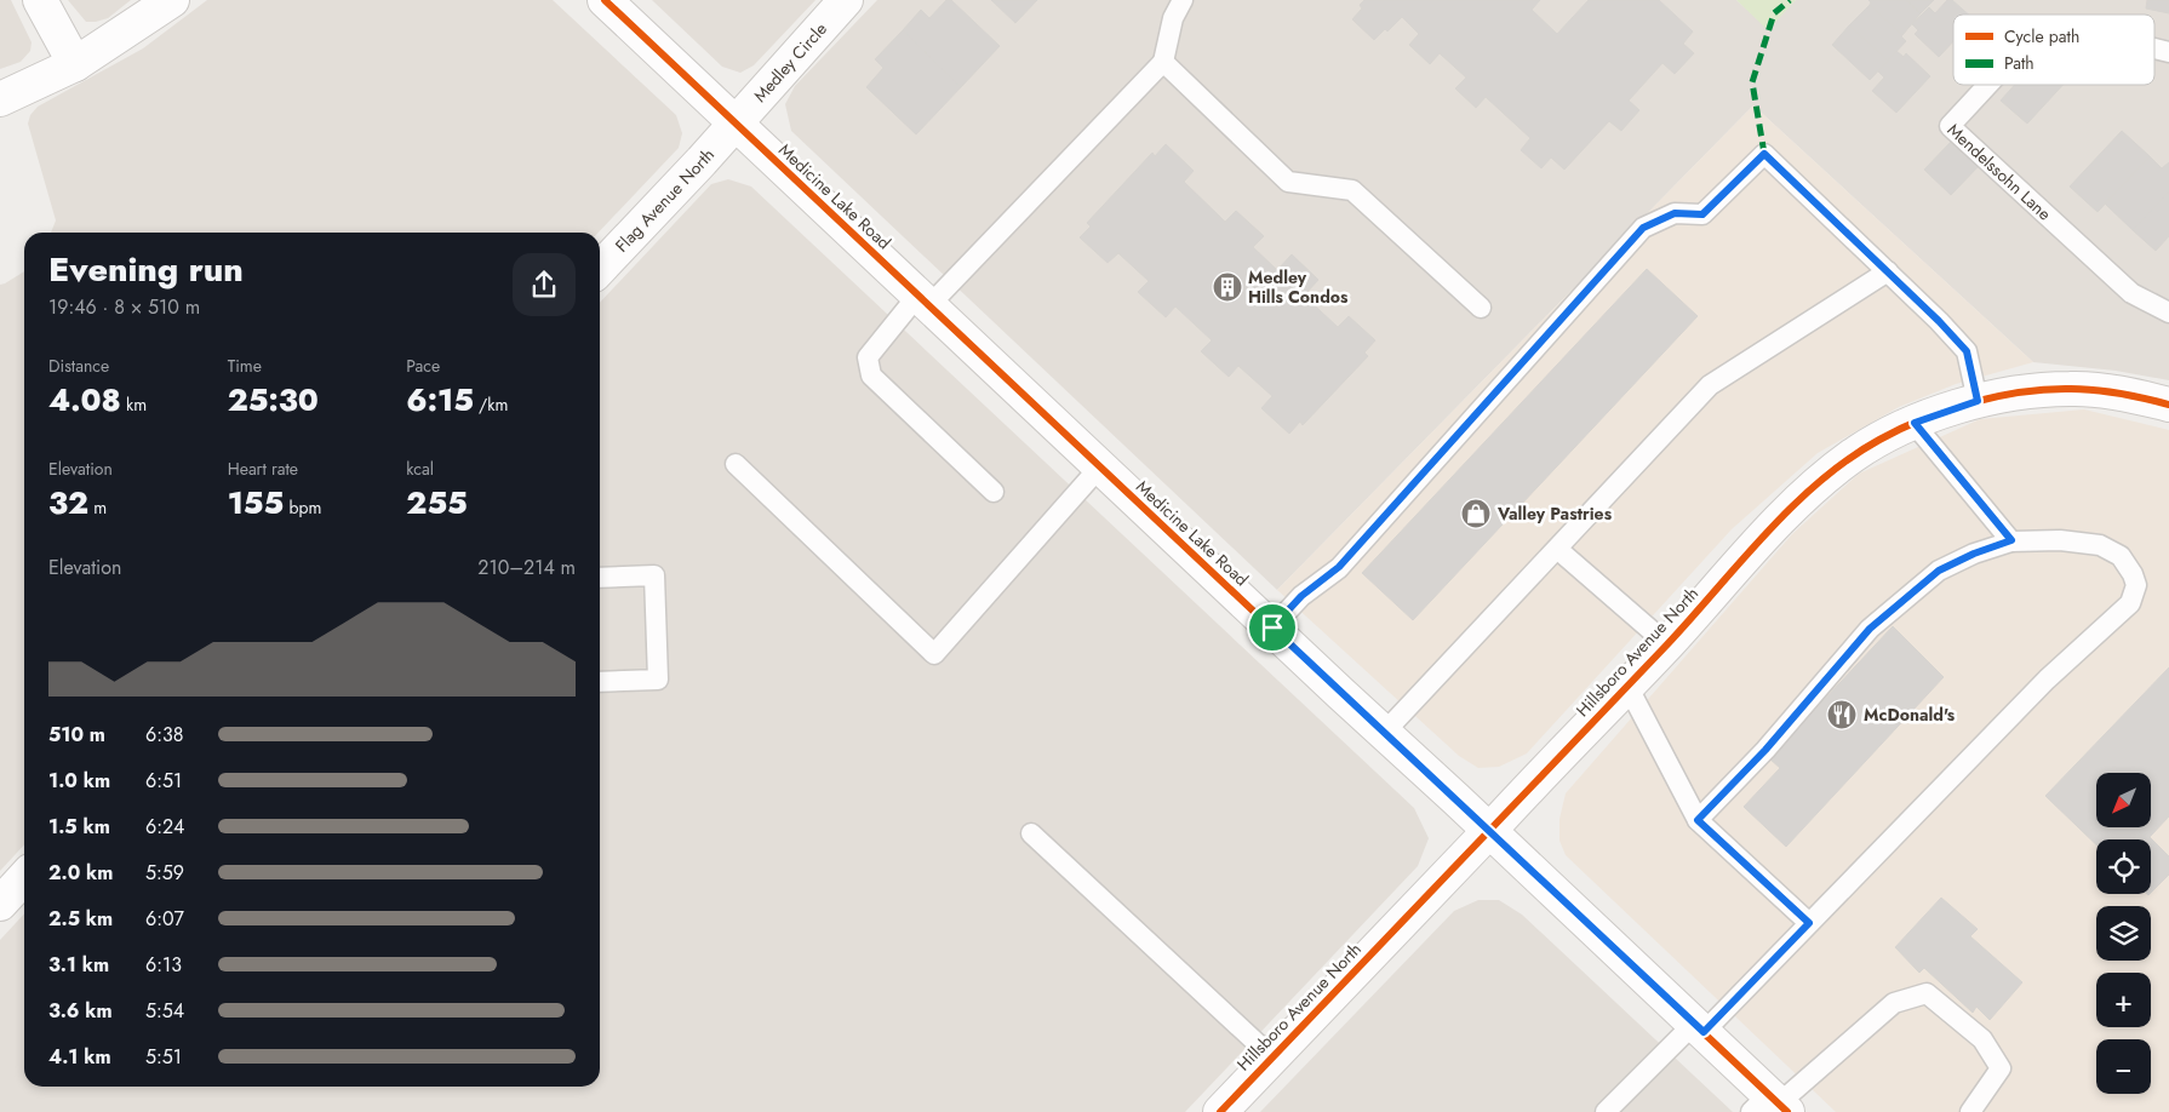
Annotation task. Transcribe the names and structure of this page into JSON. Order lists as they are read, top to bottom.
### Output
{
  "streets": {
    "street": [
      "Medley Circle",
      "Medicine Lake Road",
      "Flag Avenue North",
      "Hillsboro Avenue North"
    ],
    "lane": ["Mendelssohn Lane"]
  },
  "crossings": [
    ["Medley Circle", "Medicine Lake Road"],
    ["Medley Circle", "Flag Avenue North"],
    ["Medicine Lake Road", "Flag Avenue North"],
    ["Medicine Lake Road", "Hillsboro Avenue North"]
  ],
  "places": {
    "building": ["Medley Hills Condos"],
    "shop": ["Valley Pastries"],
    "restaurant": ["McDonald's"]
  },
  "legend": ["Cycle path", "Path"],
  "north": "bottom left",
  "page": {
    "heading": ["Evening run", "19:46 · 8 × 510 m"],
    "stats": [
      ["Distance", "4.08 km"],
      ["Time", "25:30"],
      ["Pace", "6:15 /km"],
      ["Elevation", "32 m"],
      ["Heart rate", "155 bpm"],
      ["kcal", "255"]
    ],
    "chart": ["Elevation", "210–214 m"],
    "list": [
      {
        "name": "510 m",
        "note": "6:38"
      },
      {
        "name": "1.0 km",
        "note": "6:51"
      },
      {
        "name": "1.5 km",
        "note": "6:24"
      },
      {
        "name": "2.0 km",
        "note": "5:59"
      },
      {
        "name": "2.5 km",
        "note": "6:07"
      },
      {
        "name": "3.1 km",
        "note": "6:13"
      },
      {
        "name": "3.6 km",
        "note": "5:54"
      },
      {
        "name": "4.1 km",
        "note": "5:51"
      }
    ],
    "map_buttons": ["+", "−"]
  }
}
